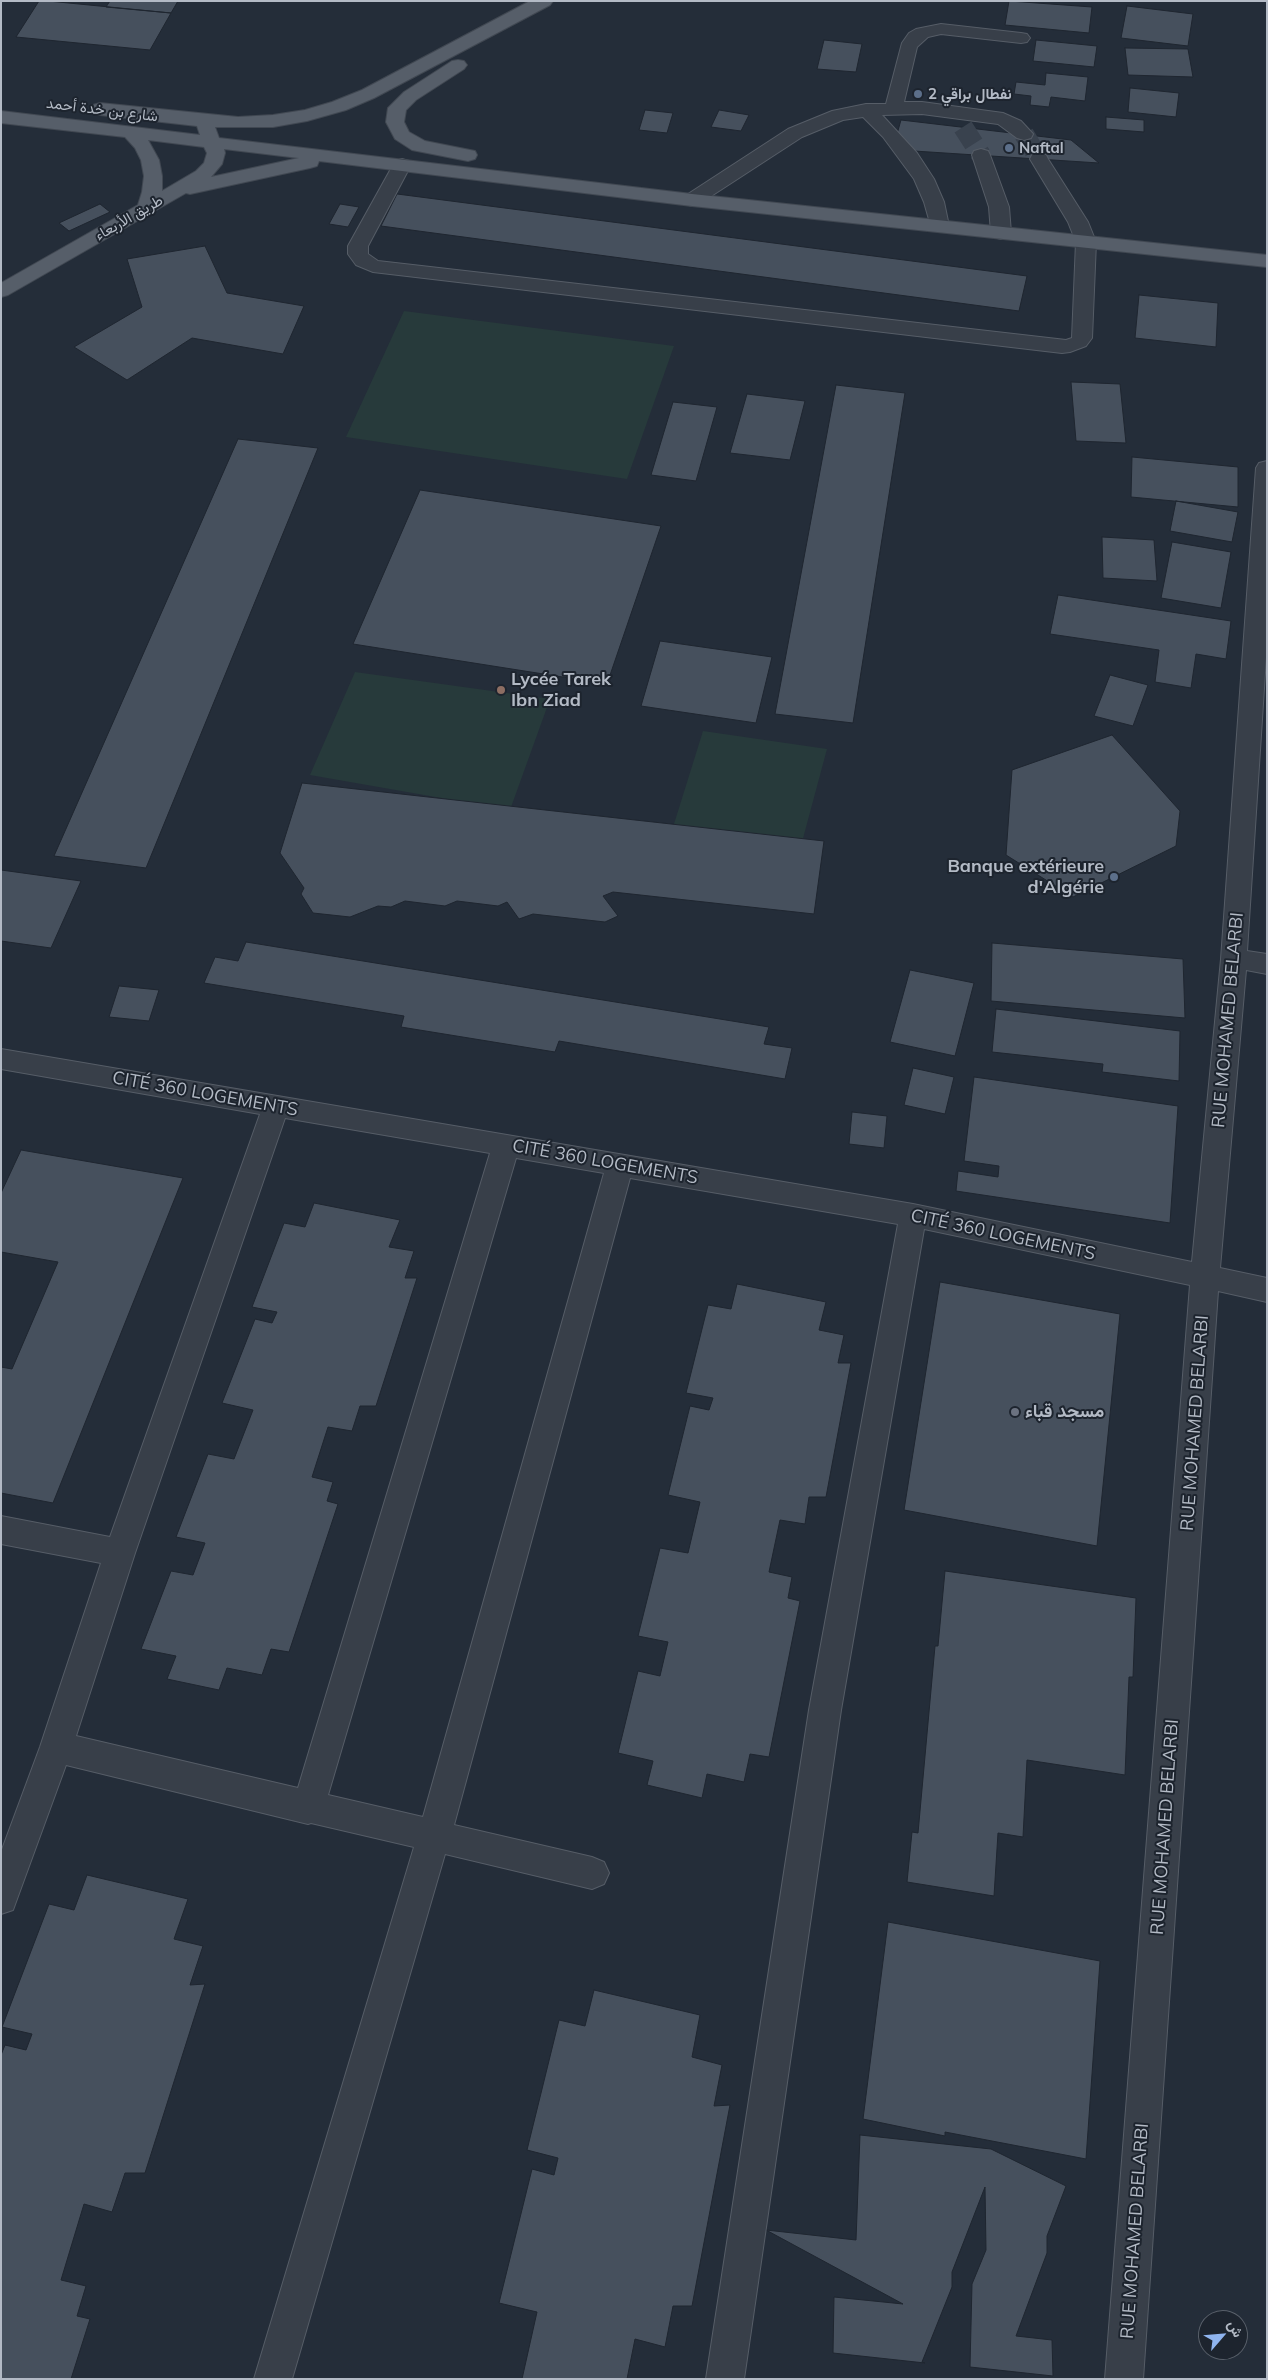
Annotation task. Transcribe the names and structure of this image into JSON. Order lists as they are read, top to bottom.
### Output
{
  "streets": {
    "main road": ["شارع بن خدة أحمد", "طريق الأربعاء"],
    "street": ["RUE MOHAMED BELARBI", "CITÉ 360 LOGEMENTS"]
  },
  "crossings": [
    ["RUE MOHAMED BELARBI", "CITÉ 360 LOGEMENTS"]
  ],
  "places": [
    "نفطال براقي 2",
    "Naftal",
    "Lycée Tarek Ibn Ziad",
    "Banque extérieure d'Algérie",
    "مسجد قباء"
  ],
  "north": "top right"
}
